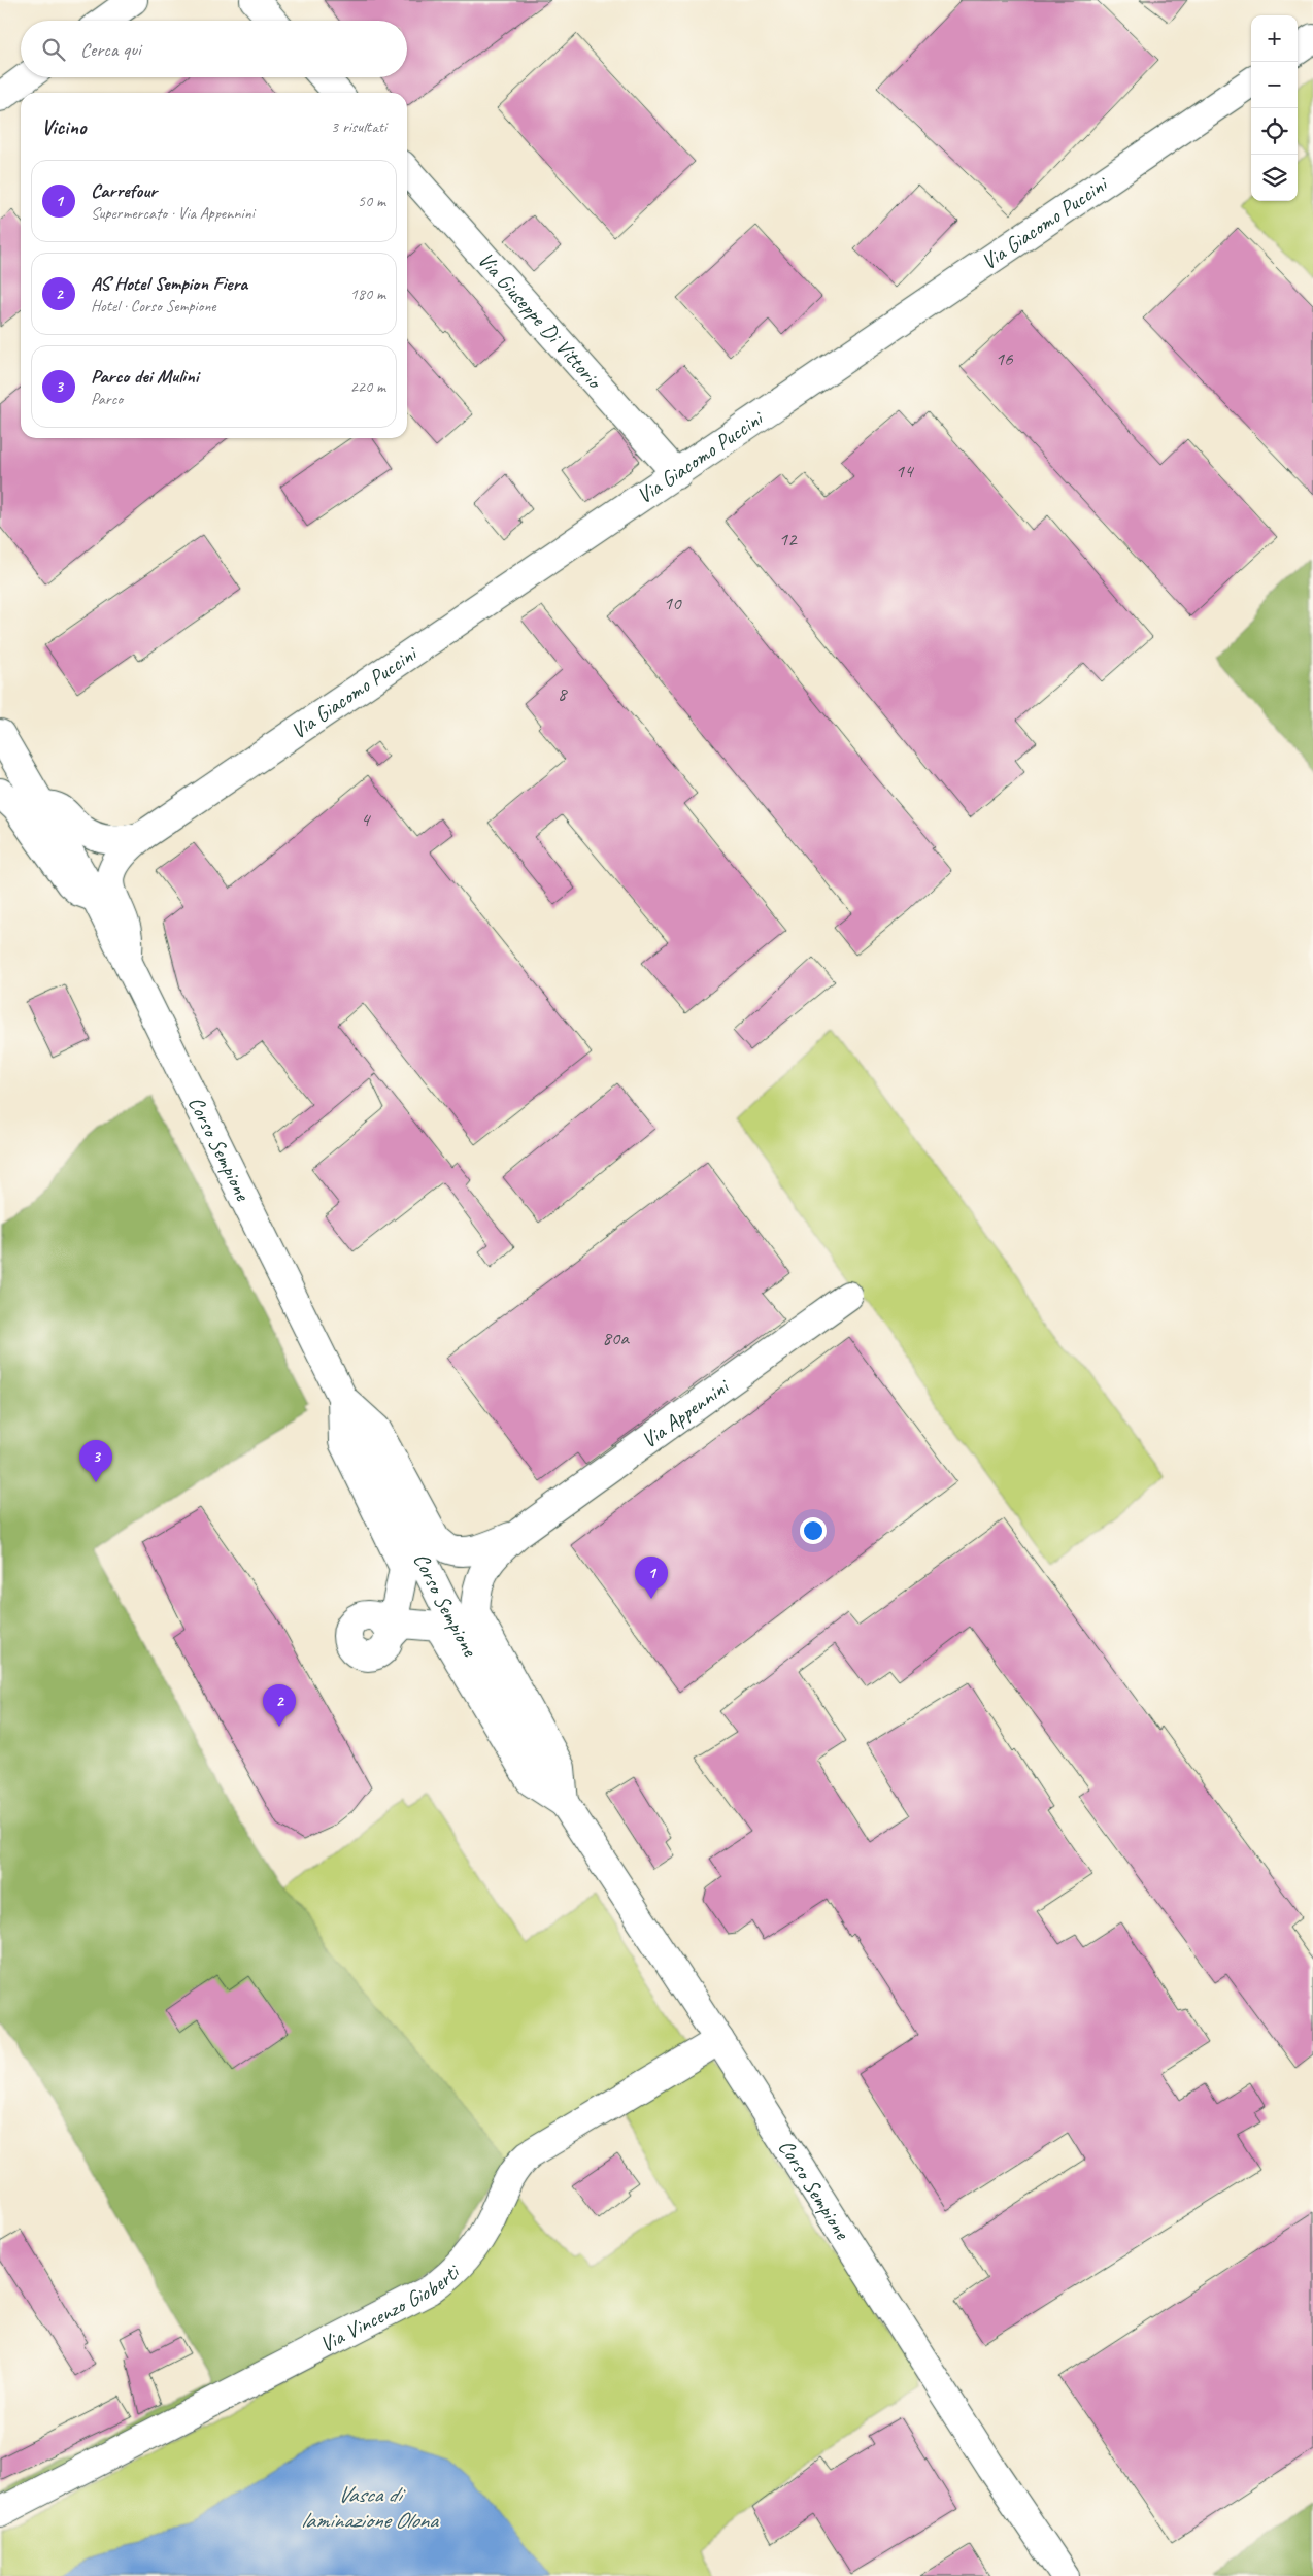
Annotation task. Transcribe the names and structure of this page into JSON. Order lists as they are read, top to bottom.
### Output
{
  "streets": {
    "street": [
      "Via Giacomo Puccini",
      "Via Giuseppe Di Vittorio",
      "Corso Sempione",
      "Via Appennini",
      "Via Vincenzo Gioberti"
    ]
  },
  "crossings": [
    ["Via Giacomo Puccini", "Via Giuseppe Di Vittorio"],
    ["Corso Sempione", "Via Appennini"],
    ["Corso Sempione", "Via Vincenzo Gioberti"]
  ],
  "water": ["Vasca di laminazione Olona"],
  "house_numbers": [
    "16",
    "14",
    "12",
    "10",
    "8",
    "4",
    "80a"
  ],
  "page": {
    "map_buttons": ["+", "−"],
    "search": "Cerca qui",
    "heading": ["Vicino", "3 risultati"],
    "list": [
      {
        "mark": "1",
        "name": "Carrefour",
        "note": "Supermercato · Via Appennini",
        "value": "50 m"
      },
      {
        "mark": "2",
        "name": "AS Hotel Sempion Fiera",
        "note": "Hotel · Corso Sempione",
        "value": "180 m"
      },
      {
        "mark": "3",
        "name": "Parco dei Mulini",
        "note": "Parco",
        "value": "220 m"
      }
    ],
    "pins": ["3", "1", "2"]
  }
}
